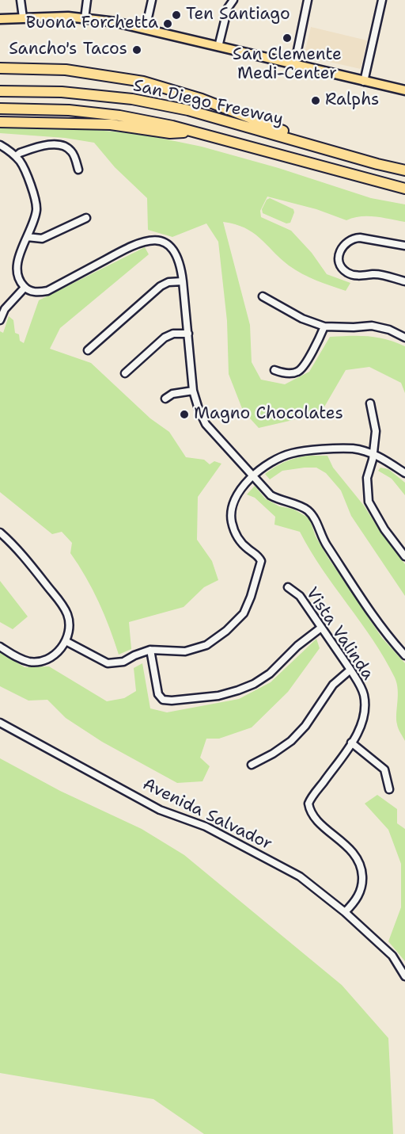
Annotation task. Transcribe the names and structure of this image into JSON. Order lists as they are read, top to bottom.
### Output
{
  "streets": {
    "highway": ["San Diego Freeway"],
    "street": ["Vista Valinda", "Avenida Salvador"]
  },
  "crossings": [
    ["Vista Valinda", "Avenida Salvador"]
  ],
  "places": [
    "Ten Santiago",
    "Buona Forchetta",
    "San Clemente Medi-Center",
    "Sancho's Tacos",
    "Ralphs",
    "Magno Chocolates"
  ]
}
